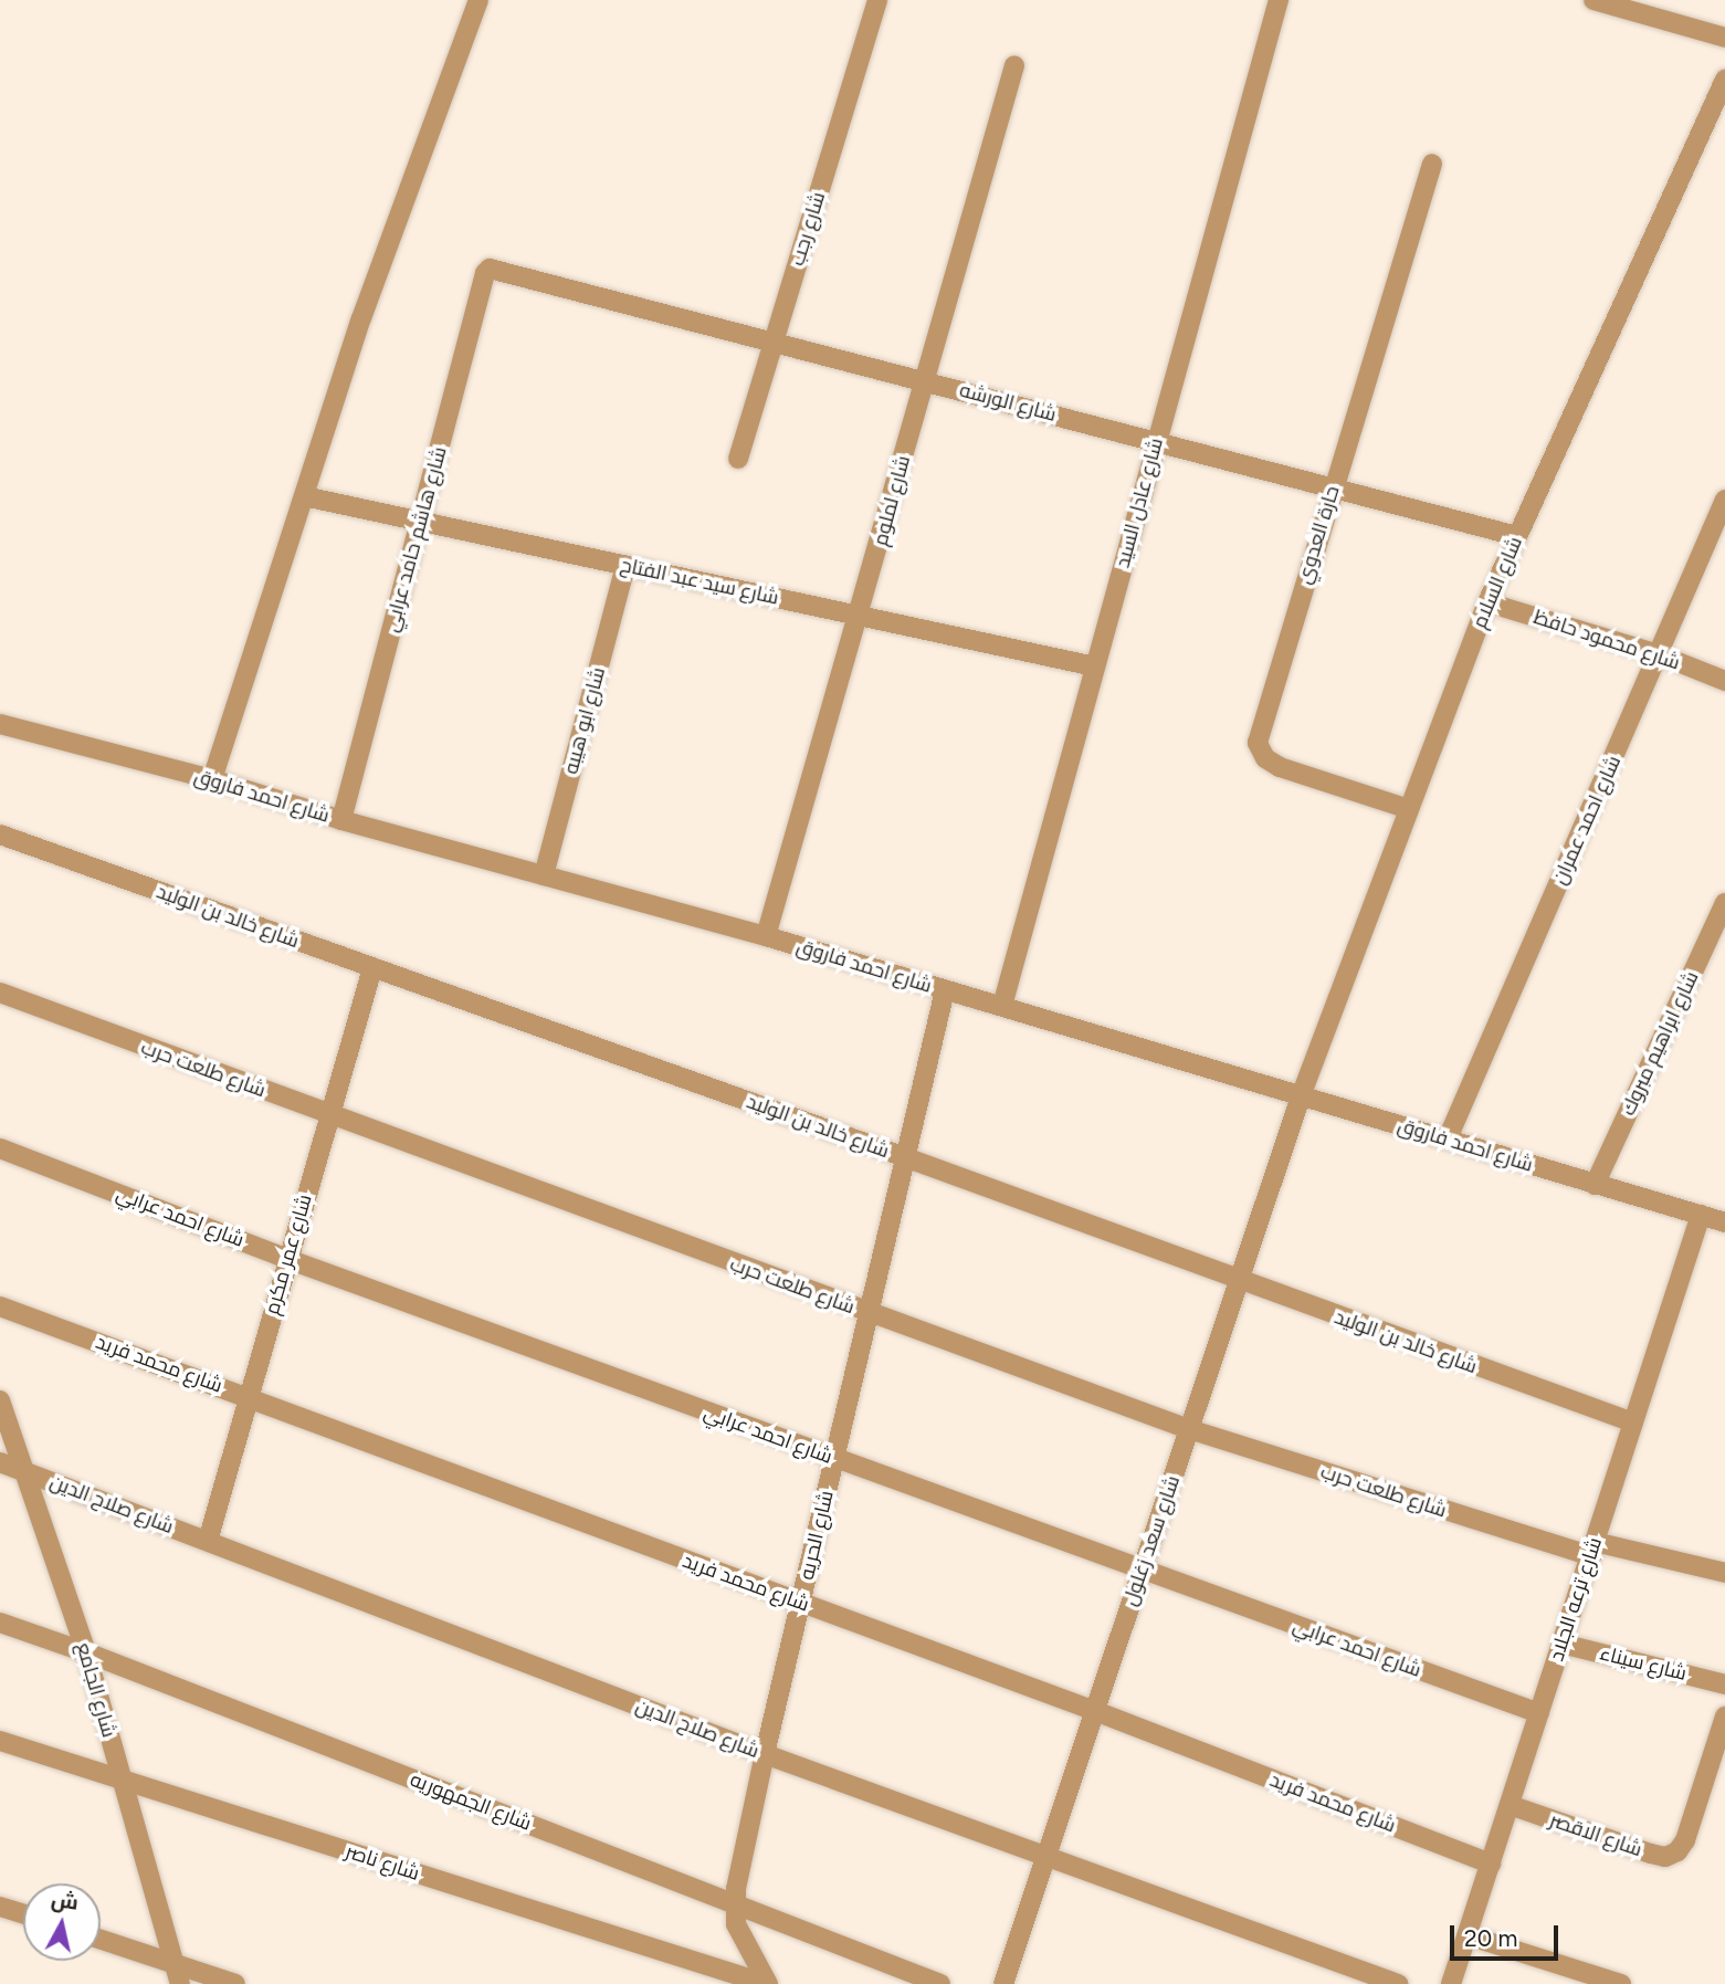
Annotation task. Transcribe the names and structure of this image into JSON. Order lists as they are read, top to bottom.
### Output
{
  "streets": {
    "street": [
      "شارع رجب",
      "شارع الورشه",
      "شارع لملوم",
      "شارع عادل السيد",
      "حارة العدوي",
      "شارع هاشم حامد عرابي",
      "شارع سيد عبد الفتاح",
      "شارع السلام",
      "شارع محمود حافظ",
      "شارع ابو هيبه",
      "شارع احمد فاروق",
      "شارع احمد عمران",
      "شارع خالد بن الوليد",
      "شارع ابراهيم مبروك",
      "شارع طلعت حرب",
      "شارع احمد عرابي",
      "شارع عمر مكرم",
      "شارع محمد فريد",
      "شارع صلاح الدين",
      "شارع الحريه",
      "شارع سعد زغلول",
      "شارع ترعه الجلاد",
      "شارع سيناء",
      "شارع الجامع",
      "شارع الجمهوريه",
      "شارع الاقصر",
      "شارع ناصر"
    ]
  },
  "crossings": [
    ["شارع رجب", "شارع الورشه"],
    ["شارع الورشه", "شارع لملوم"],
    ["شارع الورشه", "شارع عادل السيد"],
    ["شارع الورشه", "حارة العدوي"],
    ["شارع الورشه", "شارع هاشم حامد عرابي"],
    ["شارع الورشه", "شارع السلام"],
    ["شارع لملوم", "شارع سيد عبد الفتاح"],
    ["شارع لملوم", "شارع احمد فاروق"],
    ["شارع عادل السيد", "شارع سيد عبد الفتاح"],
    ["شارع عادل السيد", "شارع احمد فاروق"],
    ["حارة العدوي", "شارع السلام"],
    ["شارع هاشم حامد عرابي", "شارع سيد عبد الفتاح"],
    ["شارع هاشم حامد عرابي", "شارع احمد فاروق"],
    ["شارع سيد عبد الفتاح", "شارع ابو هيبه"],
    ["شارع السلام", "شارع محمود حافظ"],
    ["شارع السلام", "شارع احمد فاروق"],
    ["شارع السلام", "شارع سعد زغلول"],
    ["شارع محمود حافظ", "شارع احمد عمران"],
    ["شارع ابو هيبه", "شارع احمد فاروق"],
    ["شارع احمد فاروق", "شارع احمد عمران"],
    ["شارع احمد فاروق", "شارع ابراهيم مبروك"],
    ["شارع احمد فاروق", "شارع الحريه"],
    ["شارع احمد فاروق", "شارع سعد زغلول"],
    ["شارع احمد فاروق", "شارع ترعه الجلاد"],
    ["شارع خالد بن الوليد", "شارع عمر مكرم"],
    ["شارع خالد بن الوليد", "شارع الحريه"],
    ["شارع خالد بن الوليد", "شارع سعد زغلول"],
    ["شارع خالد بن الوليد", "شارع ترعه الجلاد"],
    ["شارع طلعت حرب", "شارع عمر مكرم"],
    ["شارع طلعت حرب", "شارع الحريه"],
    ["شارع طلعت حرب", "شارع سعد زغلول"],
    ["شارع طلعت حرب", "شارع ترعه الجلاد"],
    ["شارع احمد عرابي", "شارع عمر مكرم"],
    ["شارع احمد عرابي", "شارع الحريه"],
    ["شارع احمد عرابي", "شارع سعد زغلول"],
    ["شارع احمد عرابي", "شارع ترعه الجلاد"],
    ["شارع عمر مكرم", "شارع محمد فريد"],
    ["شارع عمر مكرم", "شارع صلاح الدين"],
    ["شارع محمد فريد", "شارع الحريه"],
    ["شارع محمد فريد", "شارع سعد زغلول"],
    ["شارع محمد فريد", "شارع ترعه الجلاد"],
    ["شارع صلاح الدين", "شارع الحريه"],
    ["شارع صلاح الدين", "شارع سعد زغلول"],
    ["شارع صلاح الدين", "شارع الجامع"],
    ["شارع الحريه", "شارع الجمهوريه"],
    ["شارع الحريه", "شارع ناصر"],
    ["شارع ترعه الجلاد", "شارع سيناء"],
    ["شارع ترعه الجلاد", "شارع الاقصر"],
    ["شارع الجامع", "شارع الجمهوريه"],
    ["شارع الجامع", "شارع ناصر"]
  ],
  "scale_bar": "20 m",
  "north": "top"
}
